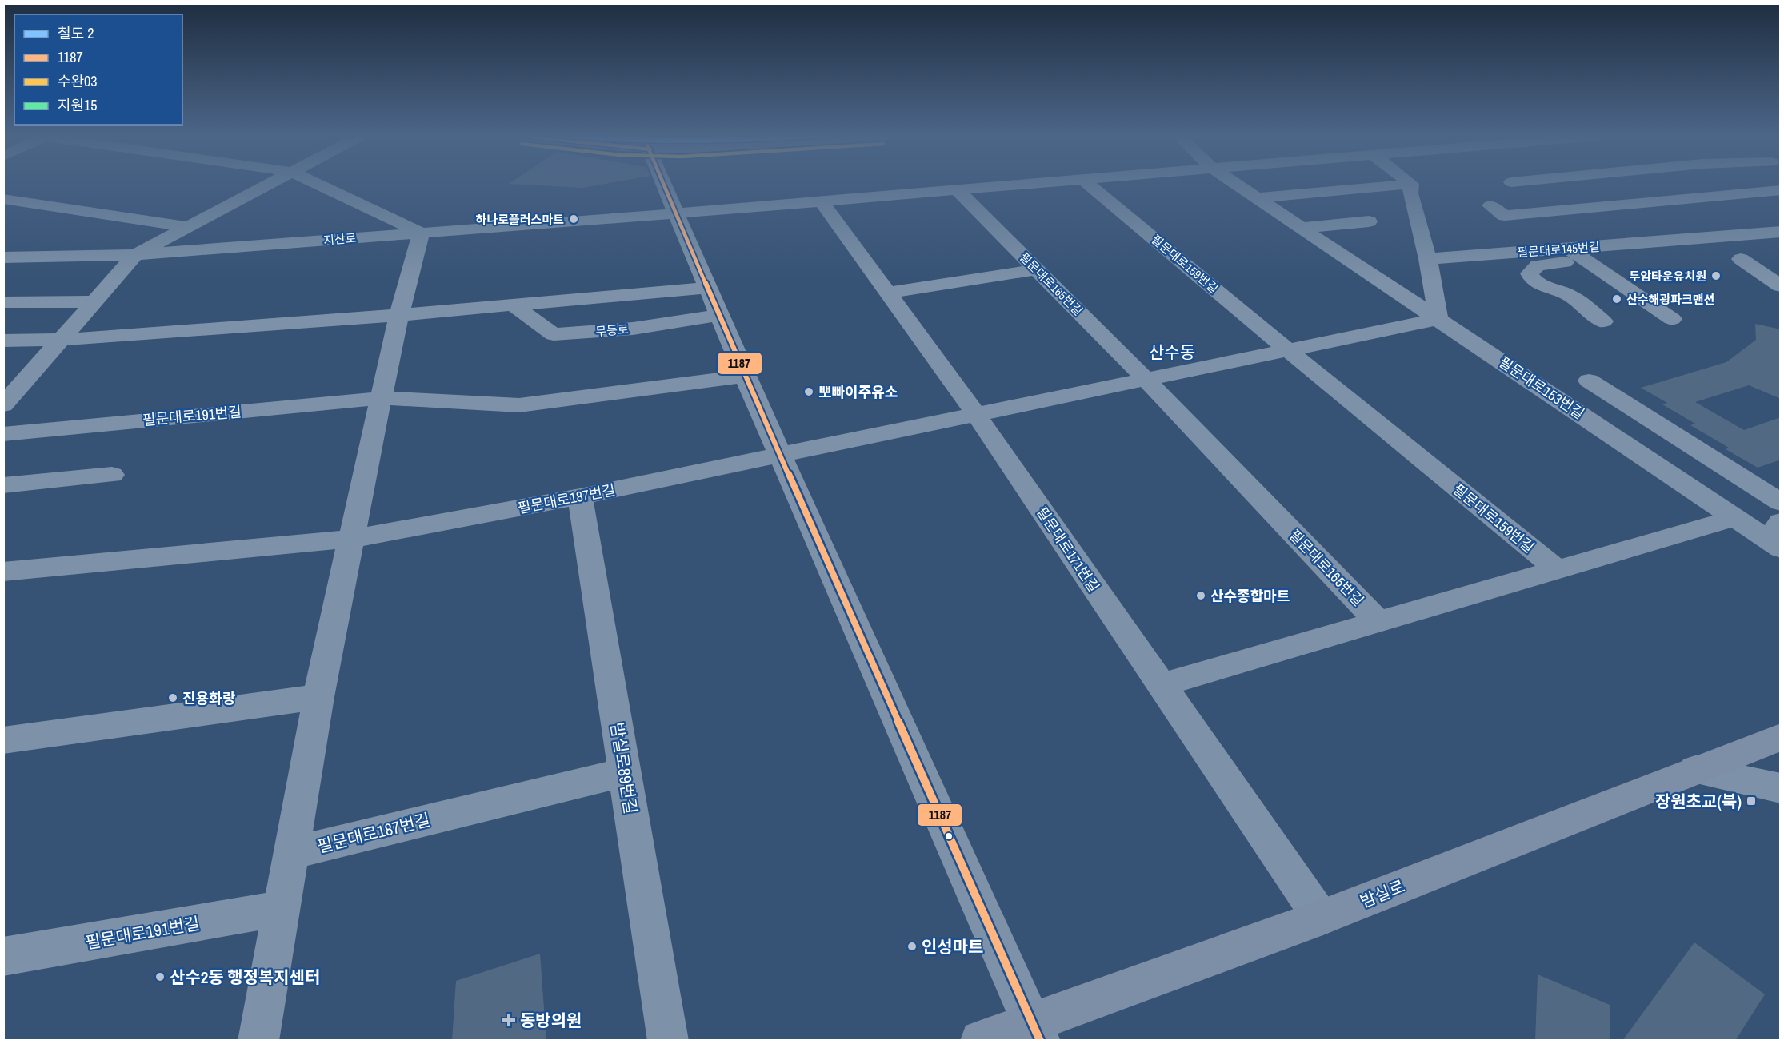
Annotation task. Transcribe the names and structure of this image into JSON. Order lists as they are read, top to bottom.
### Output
{
  "streets": {
    "main road": ["밤실로"],
    "street": [
      "지산로",
      "필문대로145번길",
      "필문대로159번길",
      "필문대로165번길",
      "무등로",
      "필문대로153번길",
      "필문대로191번길",
      "필문대로187번길",
      "필문대로171번길",
      "밤실로89번길"
    ]
  },
  "crossings": [
    ["지산로", "필문대로187번길"],
    ["필문대로191번길", "필문대로187번길"],
    ["필문대로187번길", "밤실로89번길"],
    ["필문대로171번길", "밤실로"]
  ],
  "districts": ["산수동"],
  "places": {
    "other": [
      "하나로플러스마트",
      "두암타운유치원",
      "산수해광파크맨션",
      "뽀빠이주유소",
      "산수종합마트",
      "진용화랑",
      "인성마트",
      "산수2동 행정복지센터"
    ],
    "transit": ["장원초교(북)"],
    "health": ["동방의원"]
  },
  "lines": ["transit line 1187"],
  "legend": [
    "철도 2",
    "1187",
    "수완03",
    "지원15"
  ]
}
